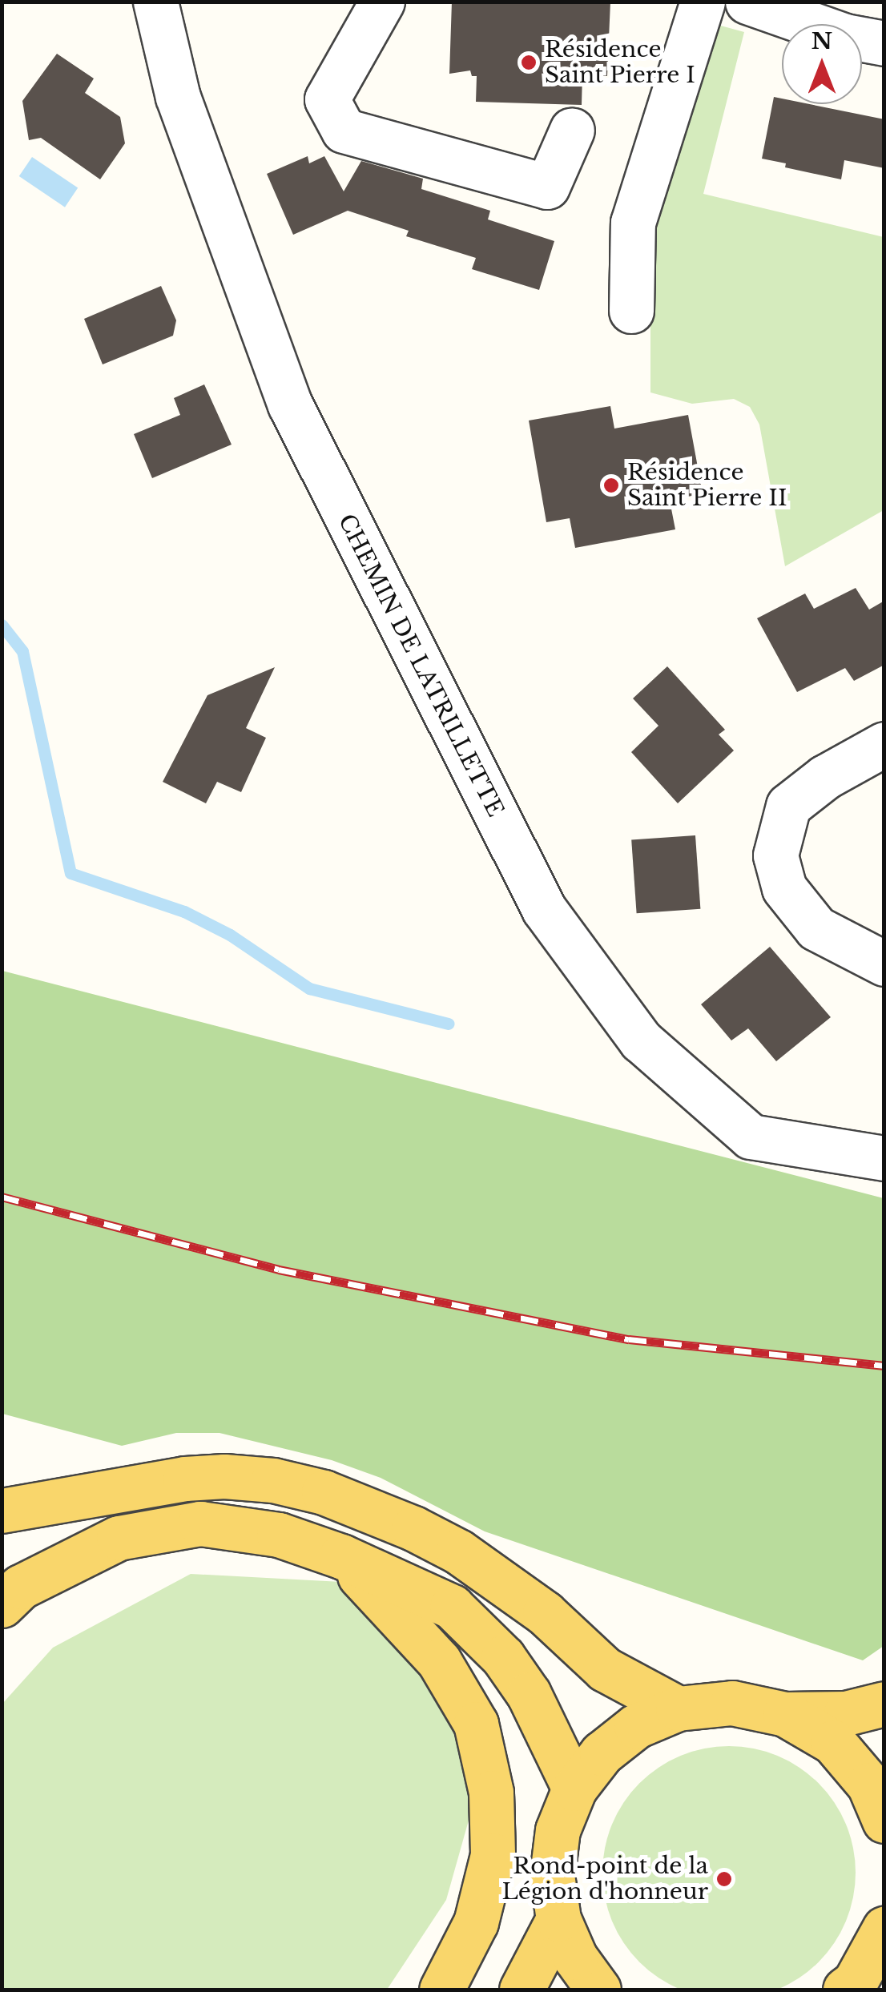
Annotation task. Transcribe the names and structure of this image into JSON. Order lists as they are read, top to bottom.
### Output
{
  "streets": {
    "street": ["CHEMIN DE LATRILLETTE"]
  },
  "places": ["Résidence Saint Pierre I", "Résidence Saint Pierre II", "Rond-point de la Légion d'honneur"],
  "north": "top"
}
